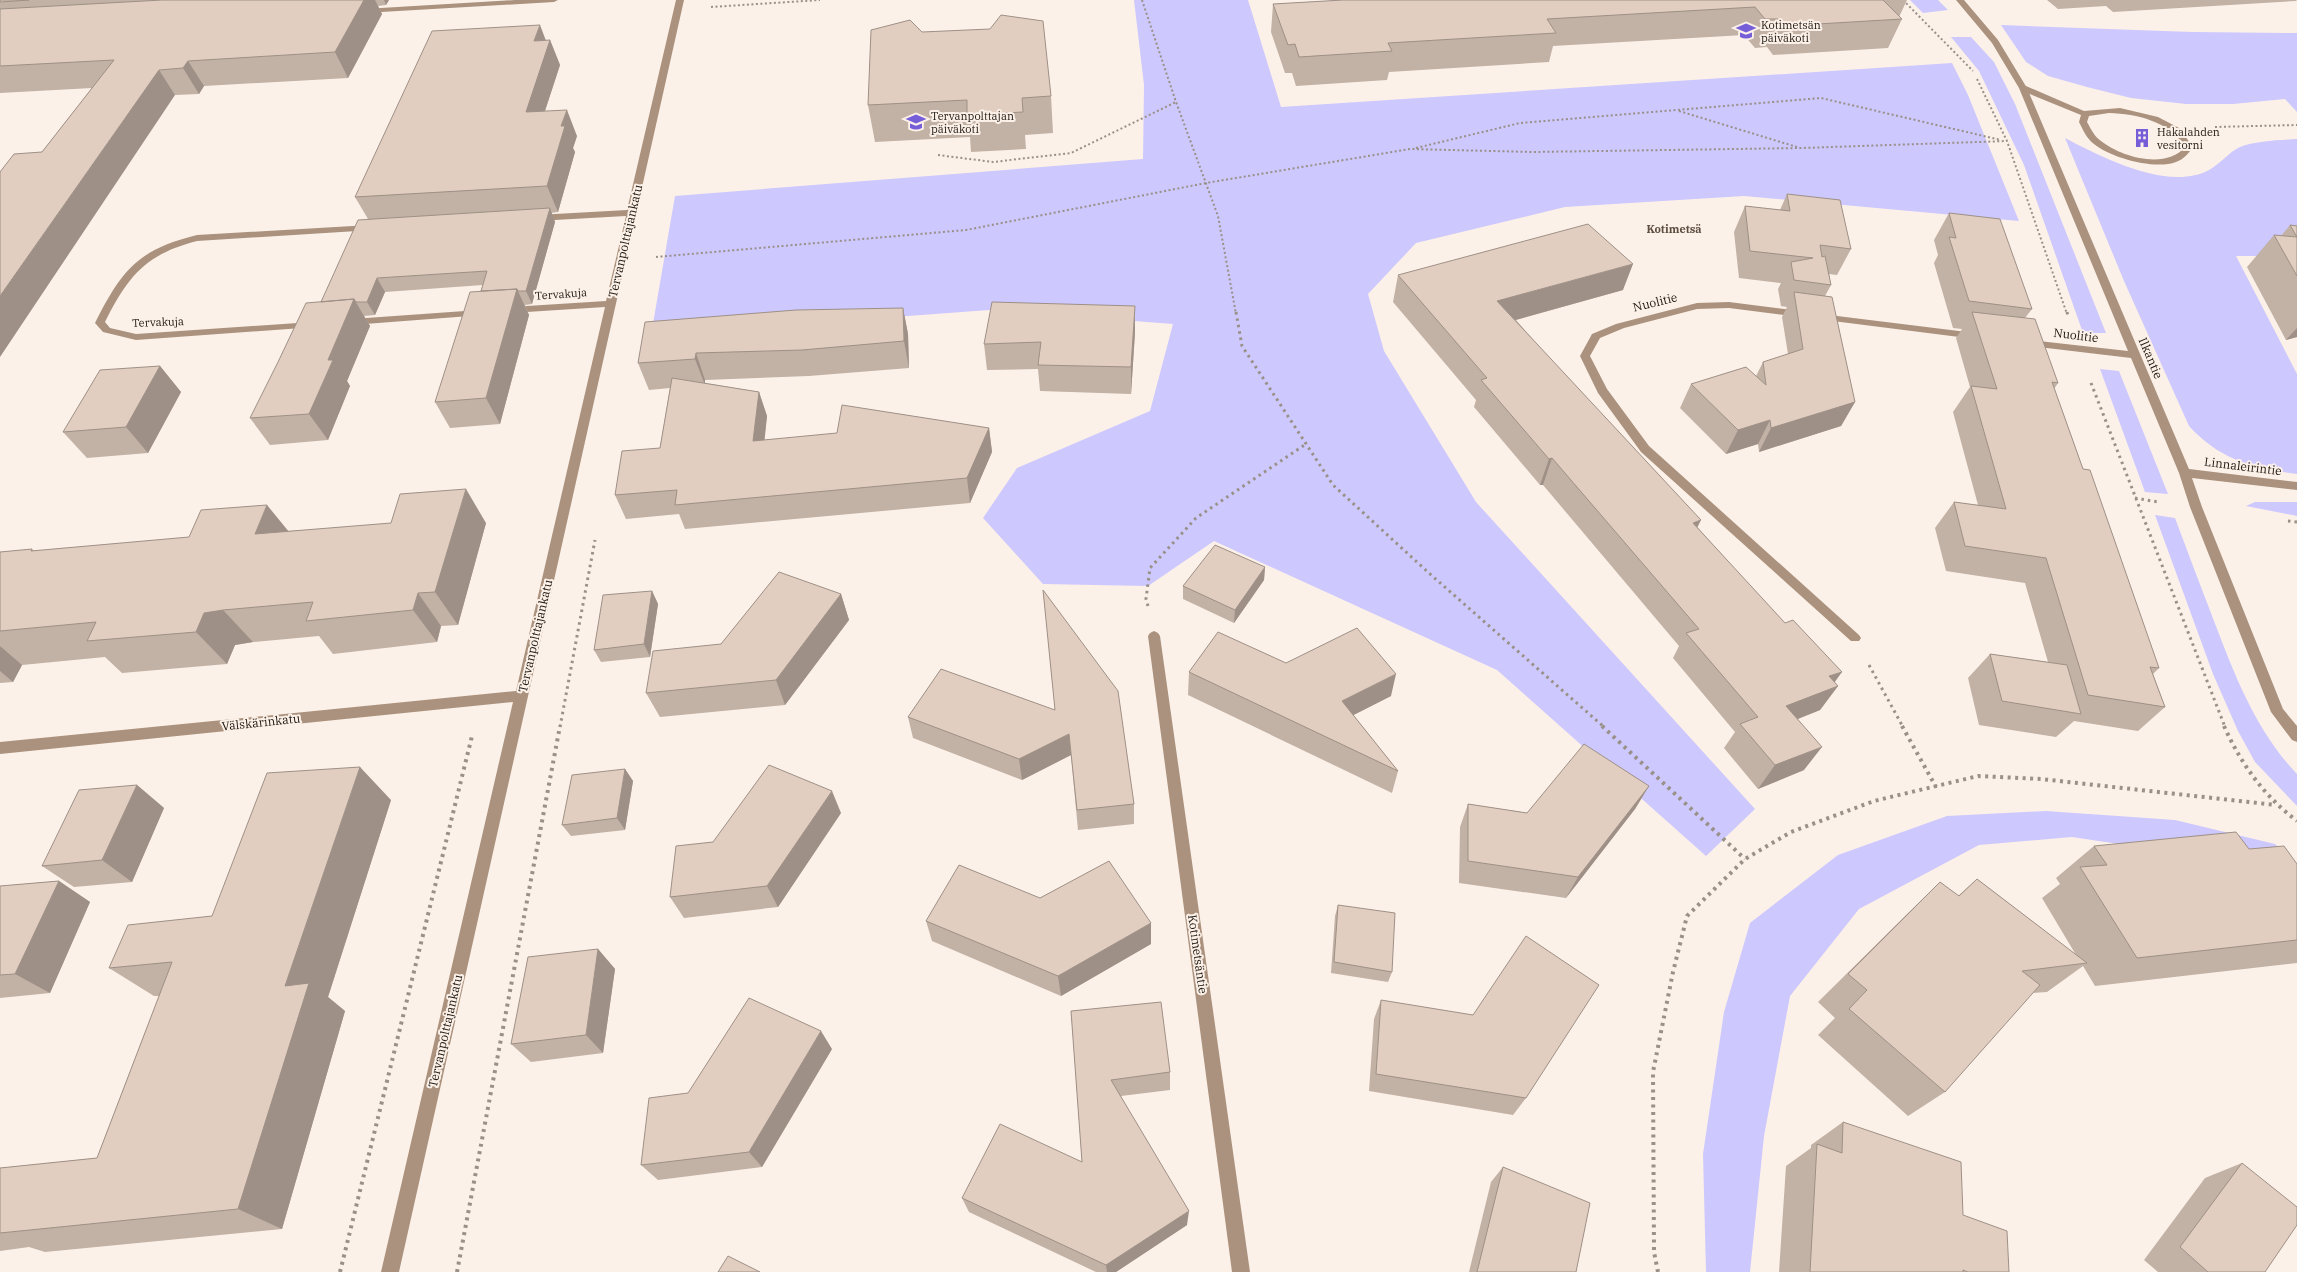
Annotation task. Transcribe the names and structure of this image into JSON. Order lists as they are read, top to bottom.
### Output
{
  "streets": {
    "street": [
      "Tervanpolttajankatu",
      "Tervakuja",
      "Nuolitie",
      "Ilkantie",
      "Linnaleirintie",
      "Välskärinkatu",
      "Kotimetsäntie"
    ]
  },
  "crossings": [
    ["Tervanpolttajankatu", "Tervakuja"],
    ["Tervanpolttajankatu", "Välskärinkatu"],
    ["Nuolitie", "Ilkantie"],
    ["Ilkantie", "Linnaleirintie"]
  ],
  "districts": ["Kotimetsä"],
  "places": {
    "school or university": ["Kotimetsän päiväkoti", "Tervanpolttajan päiväkoti"],
    "building": ["Hakalahden vesitorni"]
  }
}
